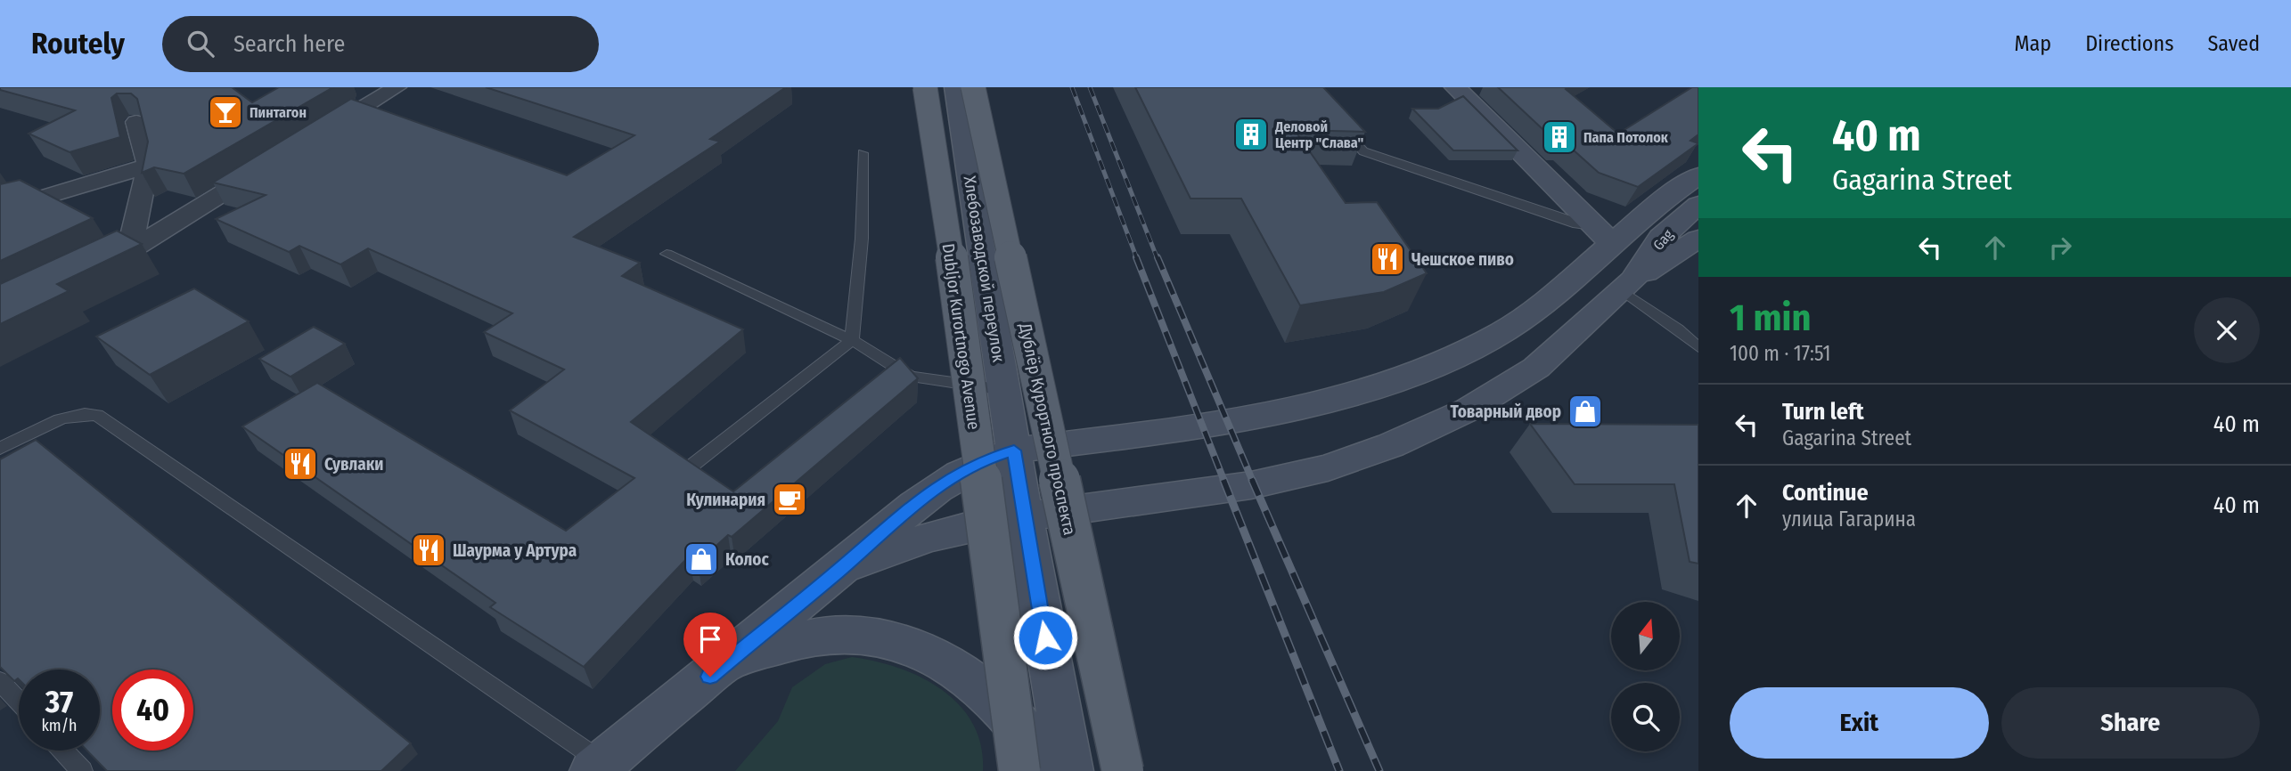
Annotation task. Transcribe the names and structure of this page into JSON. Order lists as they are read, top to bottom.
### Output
{
  "streets": {
    "main road": [
      "Gag",
      "Хлебозаводской переулок",
      "Dubljor Kurortnogo Avenue",
      "Дублёр Курортного проспекта"
    ]
  },
  "places": {
    "bar": ["Пинтагон"],
    "building": ["Деловой Центр \"Слава\"", "Папа Потолок"],
    "restaurant": ["Чешское пиво", "Сувлаки", "Шаурма у Артура"],
    "shop": ["Товарный двор", "Колос"],
    "cafe": ["Кулинария"]
  },
  "north": "top",
  "page": {
    "header": "Routely",
    "search": "Search here",
    "nav": ["Map", "Directions", "Saved"],
    "turn": ["40 m", "Gagarina Street"],
    "heading": ["1 min", "100 m · 17:51"],
    "list": [
      {
        "name": "Turn left",
        "note": "Gagarina Street",
        "value": "40 m"
      },
      {
        "name": "Continue",
        "note": "улица Гагарина",
        "value": "40 m"
      }
    ],
    "speed": "37 km/h",
    "limit": "40",
    "buttons": ["Exit", "Share"]
  }
}
